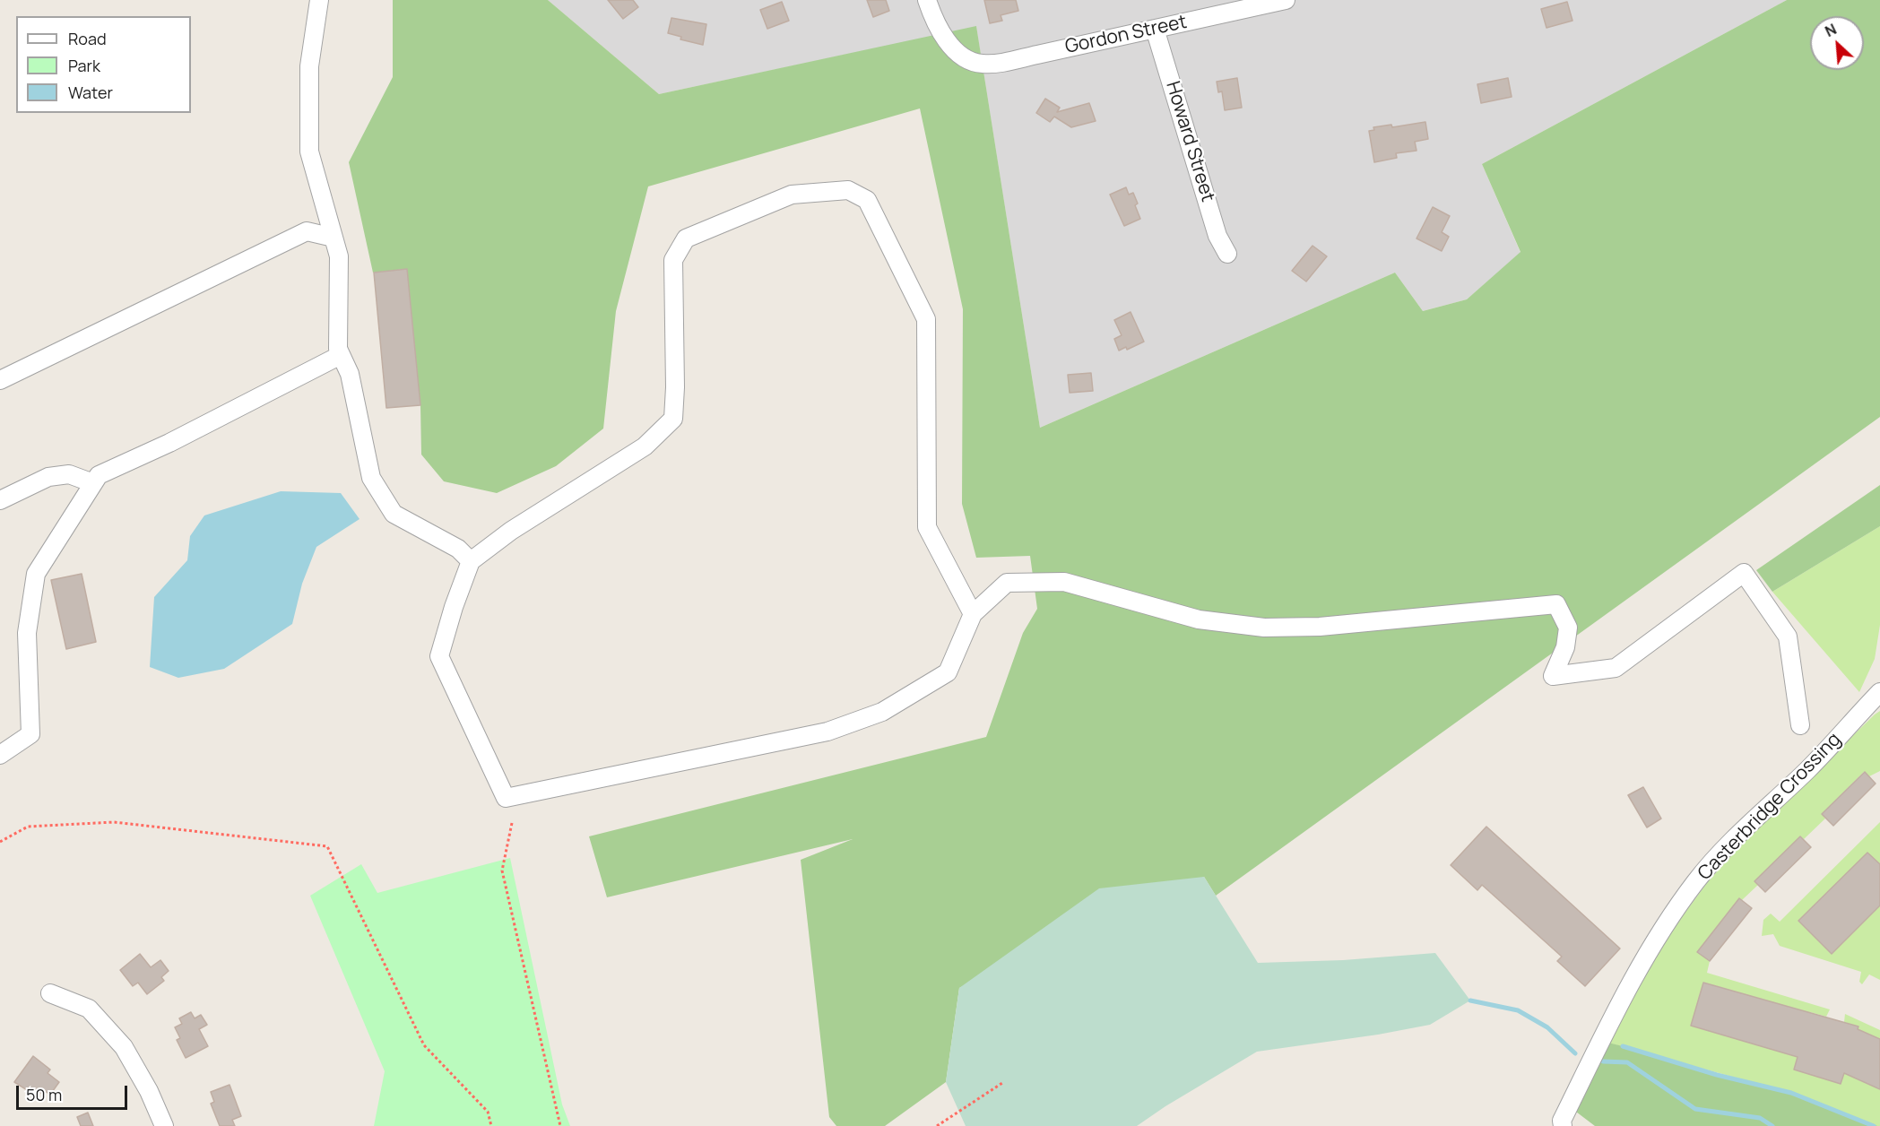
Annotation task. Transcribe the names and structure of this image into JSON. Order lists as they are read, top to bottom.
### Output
{
  "streets": {
    "street": ["Gordon Street", "Howard Street", "Casterbridge Crossing"]
  },
  "crossings": [
    ["Gordon Street", "Howard Street"]
  ],
  "legend": ["Road", "Park", "Water"],
  "scale_bar": "50 m",
  "north": "top left"
}
